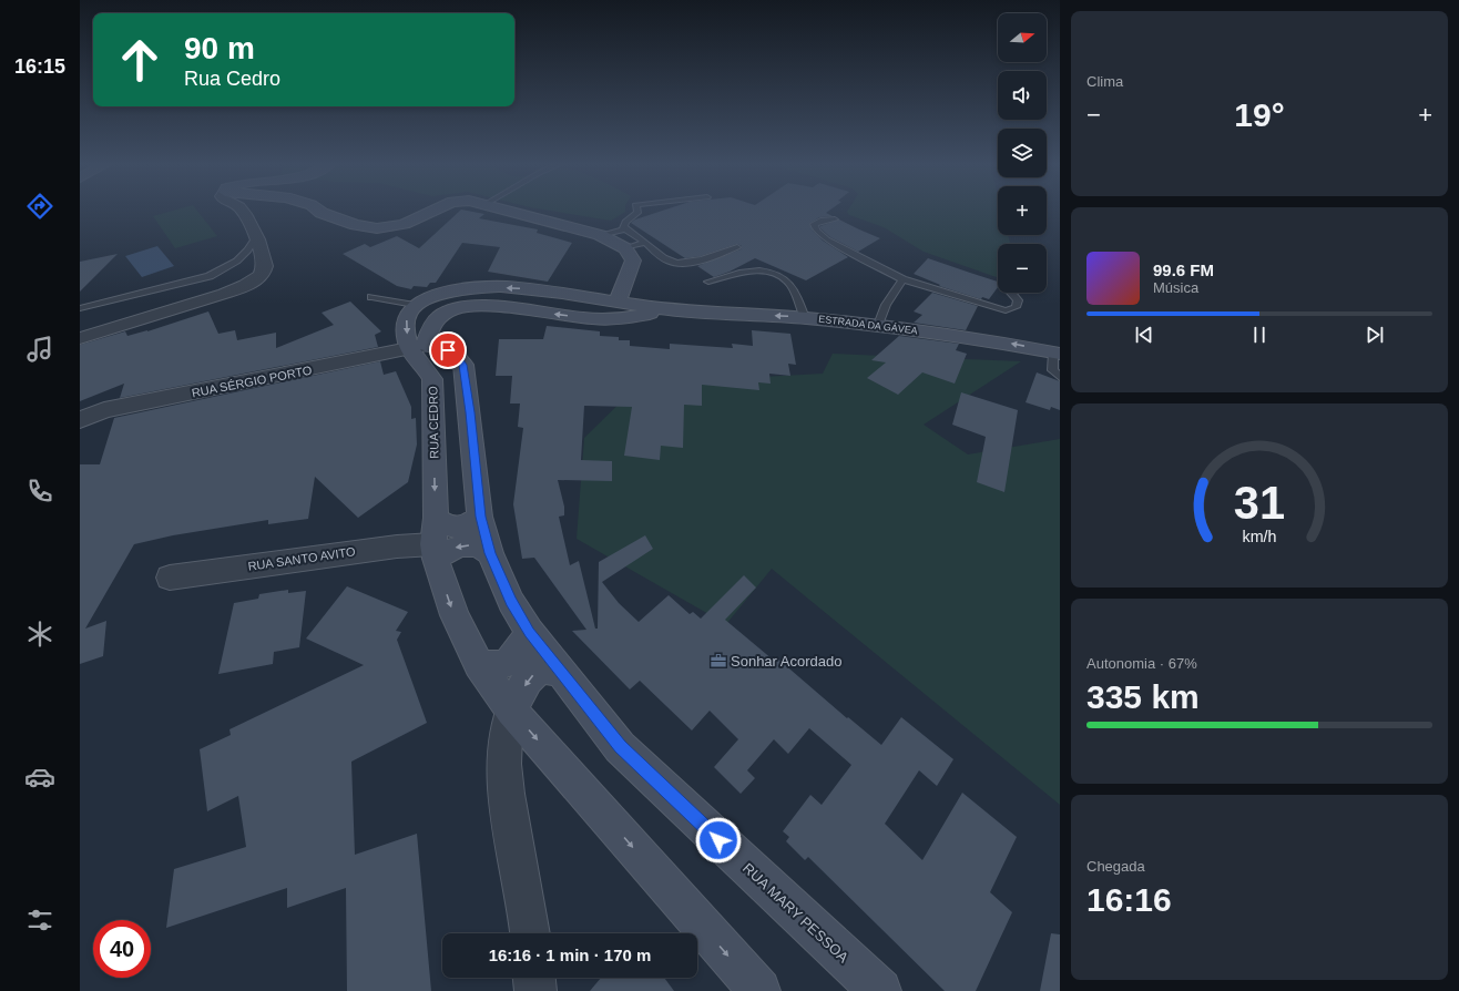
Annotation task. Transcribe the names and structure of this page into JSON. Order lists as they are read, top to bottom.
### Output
{
  "streets": {
    "street": [
      "ESTRADA DA GÁVEA",
      "RUA SÉRGIO PORTO",
      "RUA CEDRO",
      "RUA SANTO AVITO",
      "RUA MARY PESSOA"
    ]
  },
  "crossings": [
    ["ESTRADA DA GÁVEA", "RUA SÉRGIO PORTO"],
    ["ESTRADA DA GÁVEA", "RUA CEDRO"],
    ["RUA SÉRGIO PORTO", "RUA CEDRO"],
    ["RUA CEDRO", "RUA SANTO AVITO"]
  ],
  "one_way": ["RUA CEDRO"],
  "places": {
    "office": ["Sonhar Acordado"]
  },
  "north": "right",
  "page": {
    "tabs": "16:15",
    "tile": [
      "Clima",
      ["Autonomia · 67%", "335 km"],
      ["Chegada", "16:16"]
    ],
    "map_buttons": ["+", "−"],
    "turn": ["90 m", "Rua Cedro"],
    "heat": ["−", "19°", "+"],
    "song": ["99.6 FM", "Música"],
    "limit": "40",
    "trip": "16:16 · 1 min · 170 m",
    "gauge": ["31", "km/h"]
  }
}
